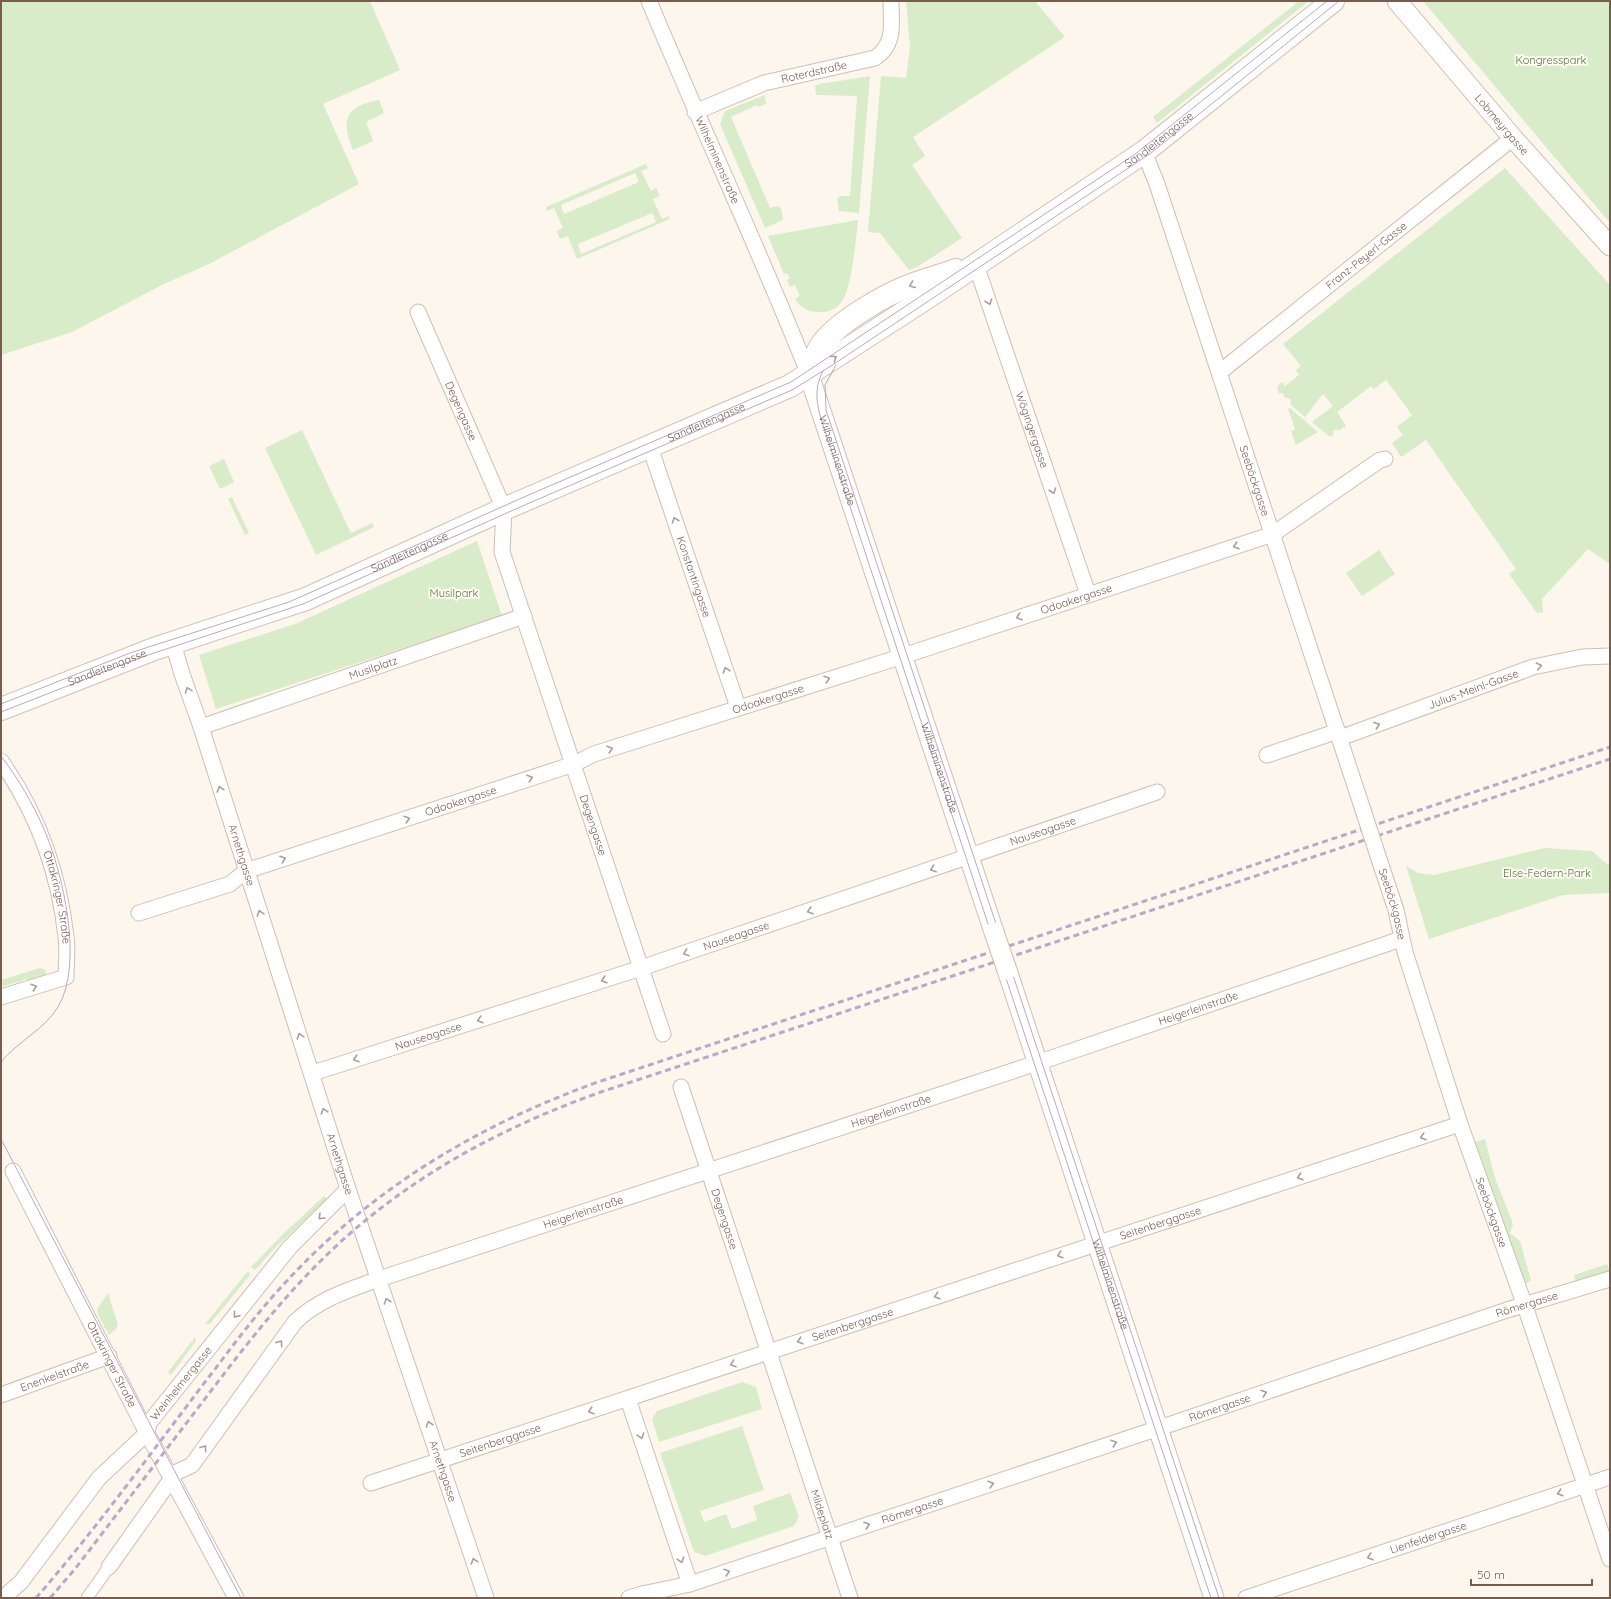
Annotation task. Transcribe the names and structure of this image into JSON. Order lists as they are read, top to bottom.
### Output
{
  "streets": {
    "main road": ["Sandleitengasse"],
    "street": [
      "Roterdstraße",
      "Lobmeyrgasse",
      "Wilhelminenstraße",
      "Franz-Peyerl-Gasse",
      "Degengasse",
      "Wögingergasse",
      "Seeböckgasse",
      "Konstantingasse",
      "Odoakergasse",
      "Musilplatz",
      "Julius-Meinl-Gasse",
      "Nauseagasse",
      "Arnethgasse",
      "Ottakringer Straße",
      "Heigerleinstraße",
      "Seitenberggasse",
      "Römergasse",
      "Enenkelstraße",
      "Weinheimergasse",
      "Mildeplatz",
      "Lienfeldergasse"
    ]
  },
  "crossings": [
    ["Roterdstraße", "Wilhelminenstraße"],
    ["Lobmeyrgasse", "Franz-Peyerl-Gasse"],
    ["Sandleitengasse", "Wilhelminenstraße"],
    ["Sandleitengasse", "Degengasse"],
    ["Sandleitengasse", "Wögingergasse"],
    ["Sandleitengasse", "Seeböckgasse"],
    ["Sandleitengasse", "Konstantingasse"],
    ["Wilhelminenstraße", "Odoakergasse"],
    ["Wilhelminenstraße", "Nauseagasse"],
    ["Wilhelminenstraße", "Heigerleinstraße"],
    ["Wilhelminenstraße", "Seitenberggasse"],
    ["Wilhelminenstraße", "Römergasse"],
    ["Franz-Peyerl-Gasse", "Seeböckgasse"],
    ["Degengasse", "Odoakergasse"],
    ["Degengasse", "Musilplatz"],
    ["Degengasse", "Nauseagasse"],
    ["Degengasse", "Heigerleinstraße"],
    ["Degengasse", "Seitenberggasse"],
    ["Degengasse", "Mildeplatz"],
    ["Wögingergasse", "Odoakergasse"],
    ["Seeböckgasse", "Odoakergasse"],
    ["Seeböckgasse", "Julius-Meinl-Gasse"],
    ["Seeböckgasse", "Heigerleinstraße"],
    ["Seeböckgasse", "Seitenberggasse"],
    ["Seeböckgasse", "Römergasse"],
    ["Seeböckgasse", "Lienfeldergasse"],
    ["Konstantingasse", "Odoakergasse"],
    ["Odoakergasse", "Arnethgasse"],
    ["Musilplatz", "Arnethgasse"],
    ["Nauseagasse", "Arnethgasse"],
    ["Arnethgasse", "Heigerleinstraße"],
    ["Arnethgasse", "Seitenberggasse"],
    ["Arnethgasse", "Weinheimergasse"],
    ["Ottakringer Straße", "Enenkelstraße"],
    ["Ottakringer Straße", "Weinheimergasse"],
    ["Seitenberggasse", "Mildeplatz"],
    ["Römergasse", "Mildeplatz"]
  ],
  "one_way": [
    "Wögingergasse",
    "Konstantingasse",
    "Julius-Meinl-Gasse",
    "Nauseagasse",
    "Arnethgasse",
    "Seitenberggasse",
    "Römergasse",
    "Mildeplatz",
    "Lienfeldergasse"
  ],
  "parks": ["Kongresspark", "Musilpark", "Else-Federn-Park"],
  "scale_bar": "50 m"
}
